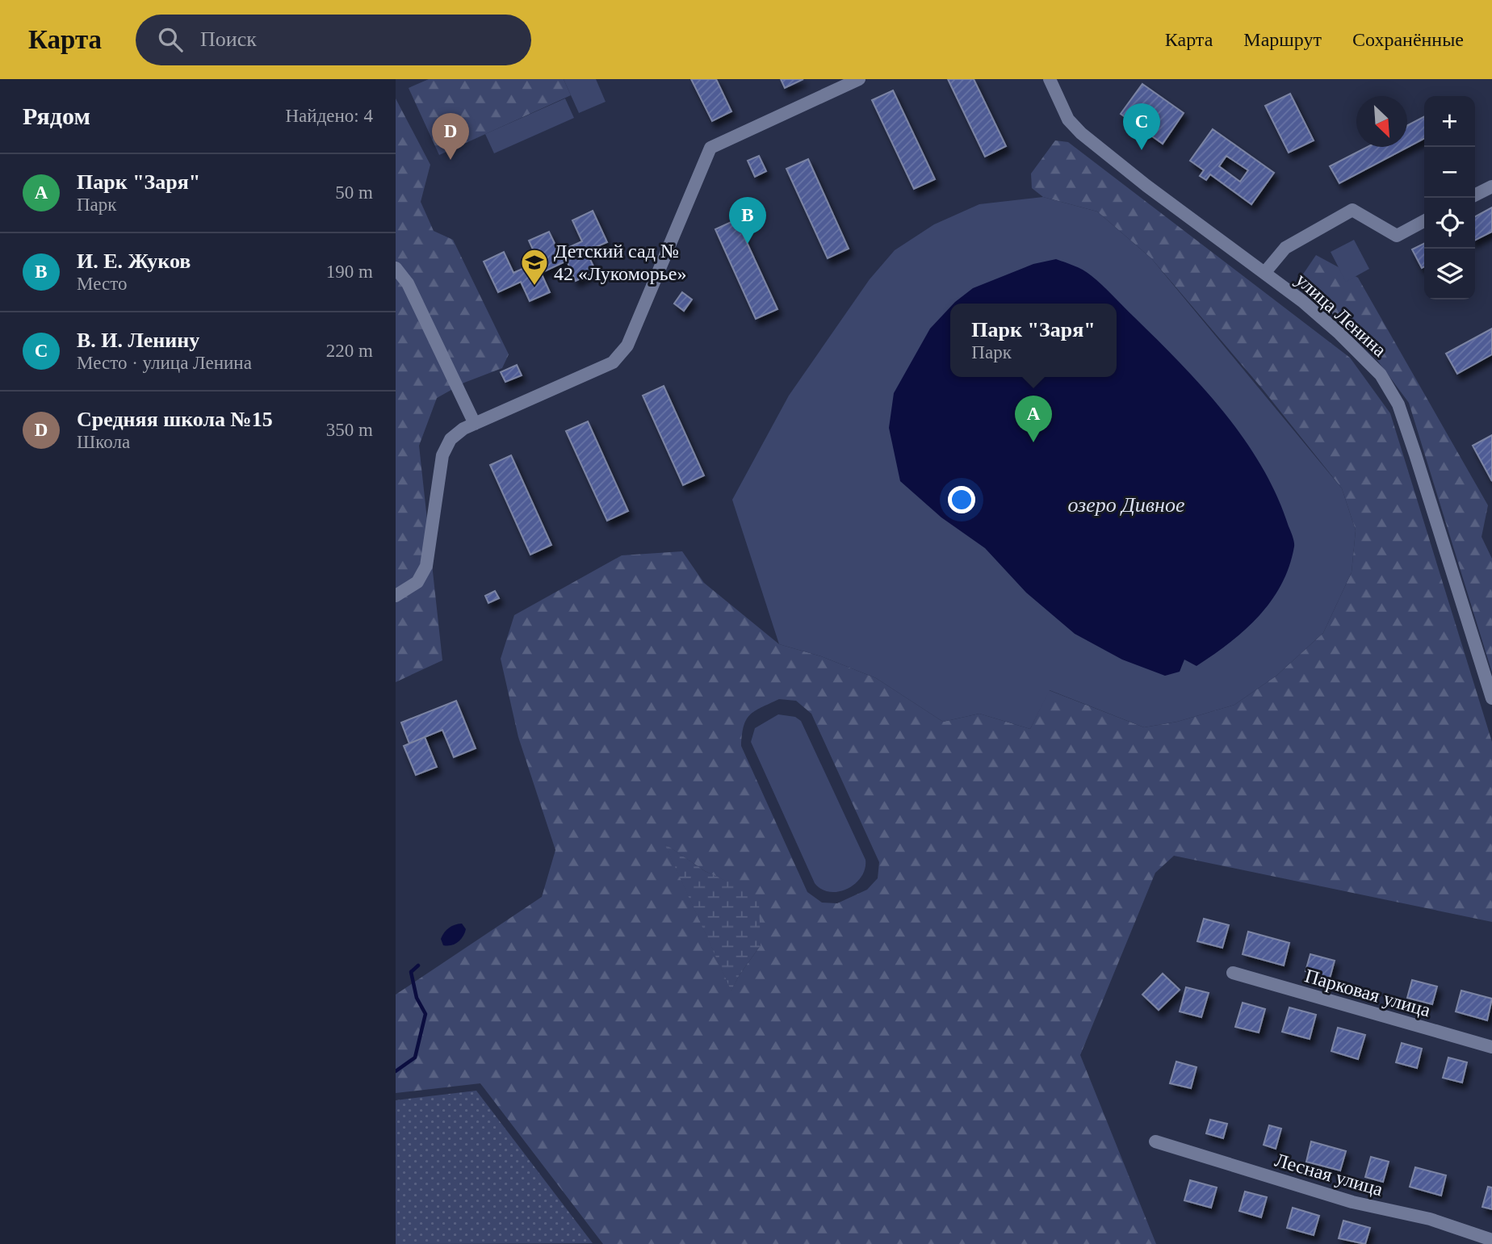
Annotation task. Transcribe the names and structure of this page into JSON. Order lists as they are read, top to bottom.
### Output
{
  "streets": {
    "street": ["улица Ленина", "Парковая улица", "Лесная улица"]
  },
  "water": ["озеро Дивное"],
  "places": {
    "school or university": ["Детский сад № 42 «Лукоморье»"]
  },
  "north": "bottom right",
  "page": {
    "header": "Карта",
    "search": "Поиск",
    "nav": ["Карта", "Маршрут", "Сохранённые"],
    "heading": ["Рядом", "Найдено: 4"],
    "map_buttons": ["+", "−"],
    "pins": [
      "C",
      "D",
      "B",
      "A"
    ],
    "list": [
      {
        "mark": "A",
        "name": "Парк \"Заря\"",
        "note": "Парк",
        "value": "50 m"
      },
      {
        "mark": "B",
        "name": "И. Е. Жуков",
        "note": "Место",
        "value": "190 m"
      },
      {
        "mark": "C",
        "name": "В. И. Ленину",
        "note": "Место · улица Ленина",
        "value": "220 m"
      },
      {
        "mark": "D",
        "name": "Средняя школа №15",
        "note": "Школа",
        "value": "350 m"
      }
    ],
    "popup": ["Парк \"Заря\"", "Парк"]
  }
}
